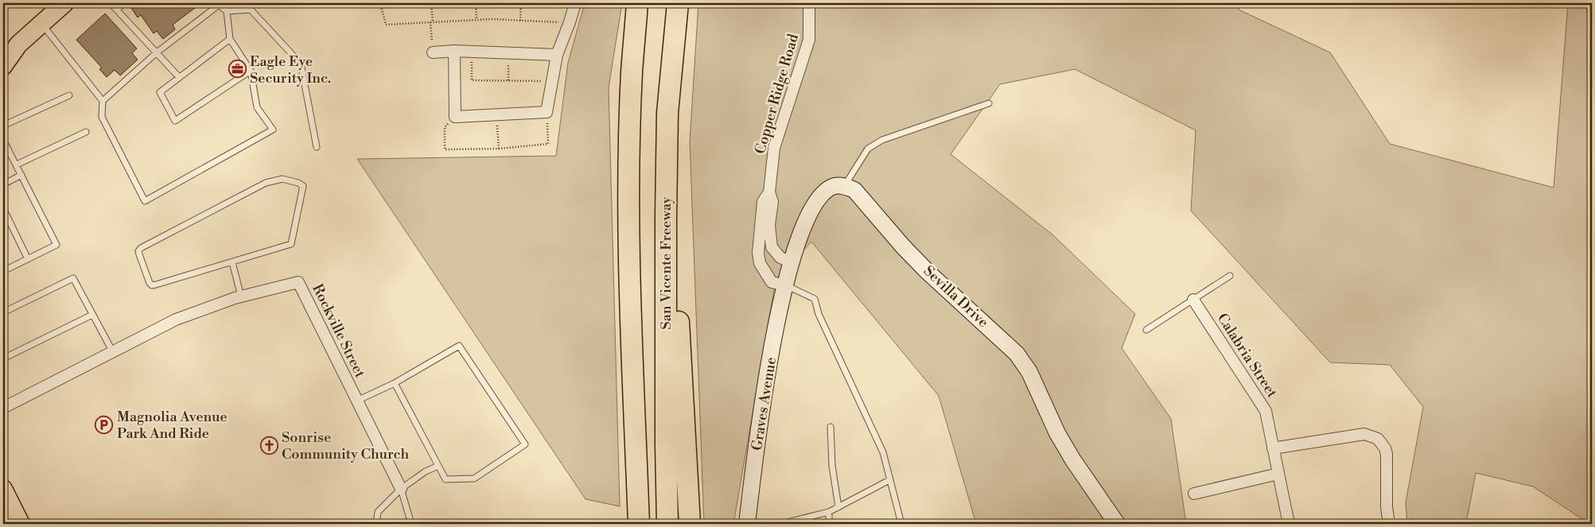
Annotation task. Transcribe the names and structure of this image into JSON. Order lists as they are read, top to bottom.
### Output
{
  "streets": {
    "highway": ["San Vicente Freeway"],
    "street": [
      "Copper Ridge Road",
      "Sevilla Drive",
      "Rockville Street",
      "Calabria Street",
      "Graves Avenue"
    ]
  },
  "crossings": [
    ["Copper Ridge Road", "Graves Avenue"]
  ],
  "places": {
    "office": ["Eagle Eye Security Inc."],
    "parking": ["Magnolia Avenue Park And Ride"],
    "church": ["Sonrise Community Church"]
  }
}
